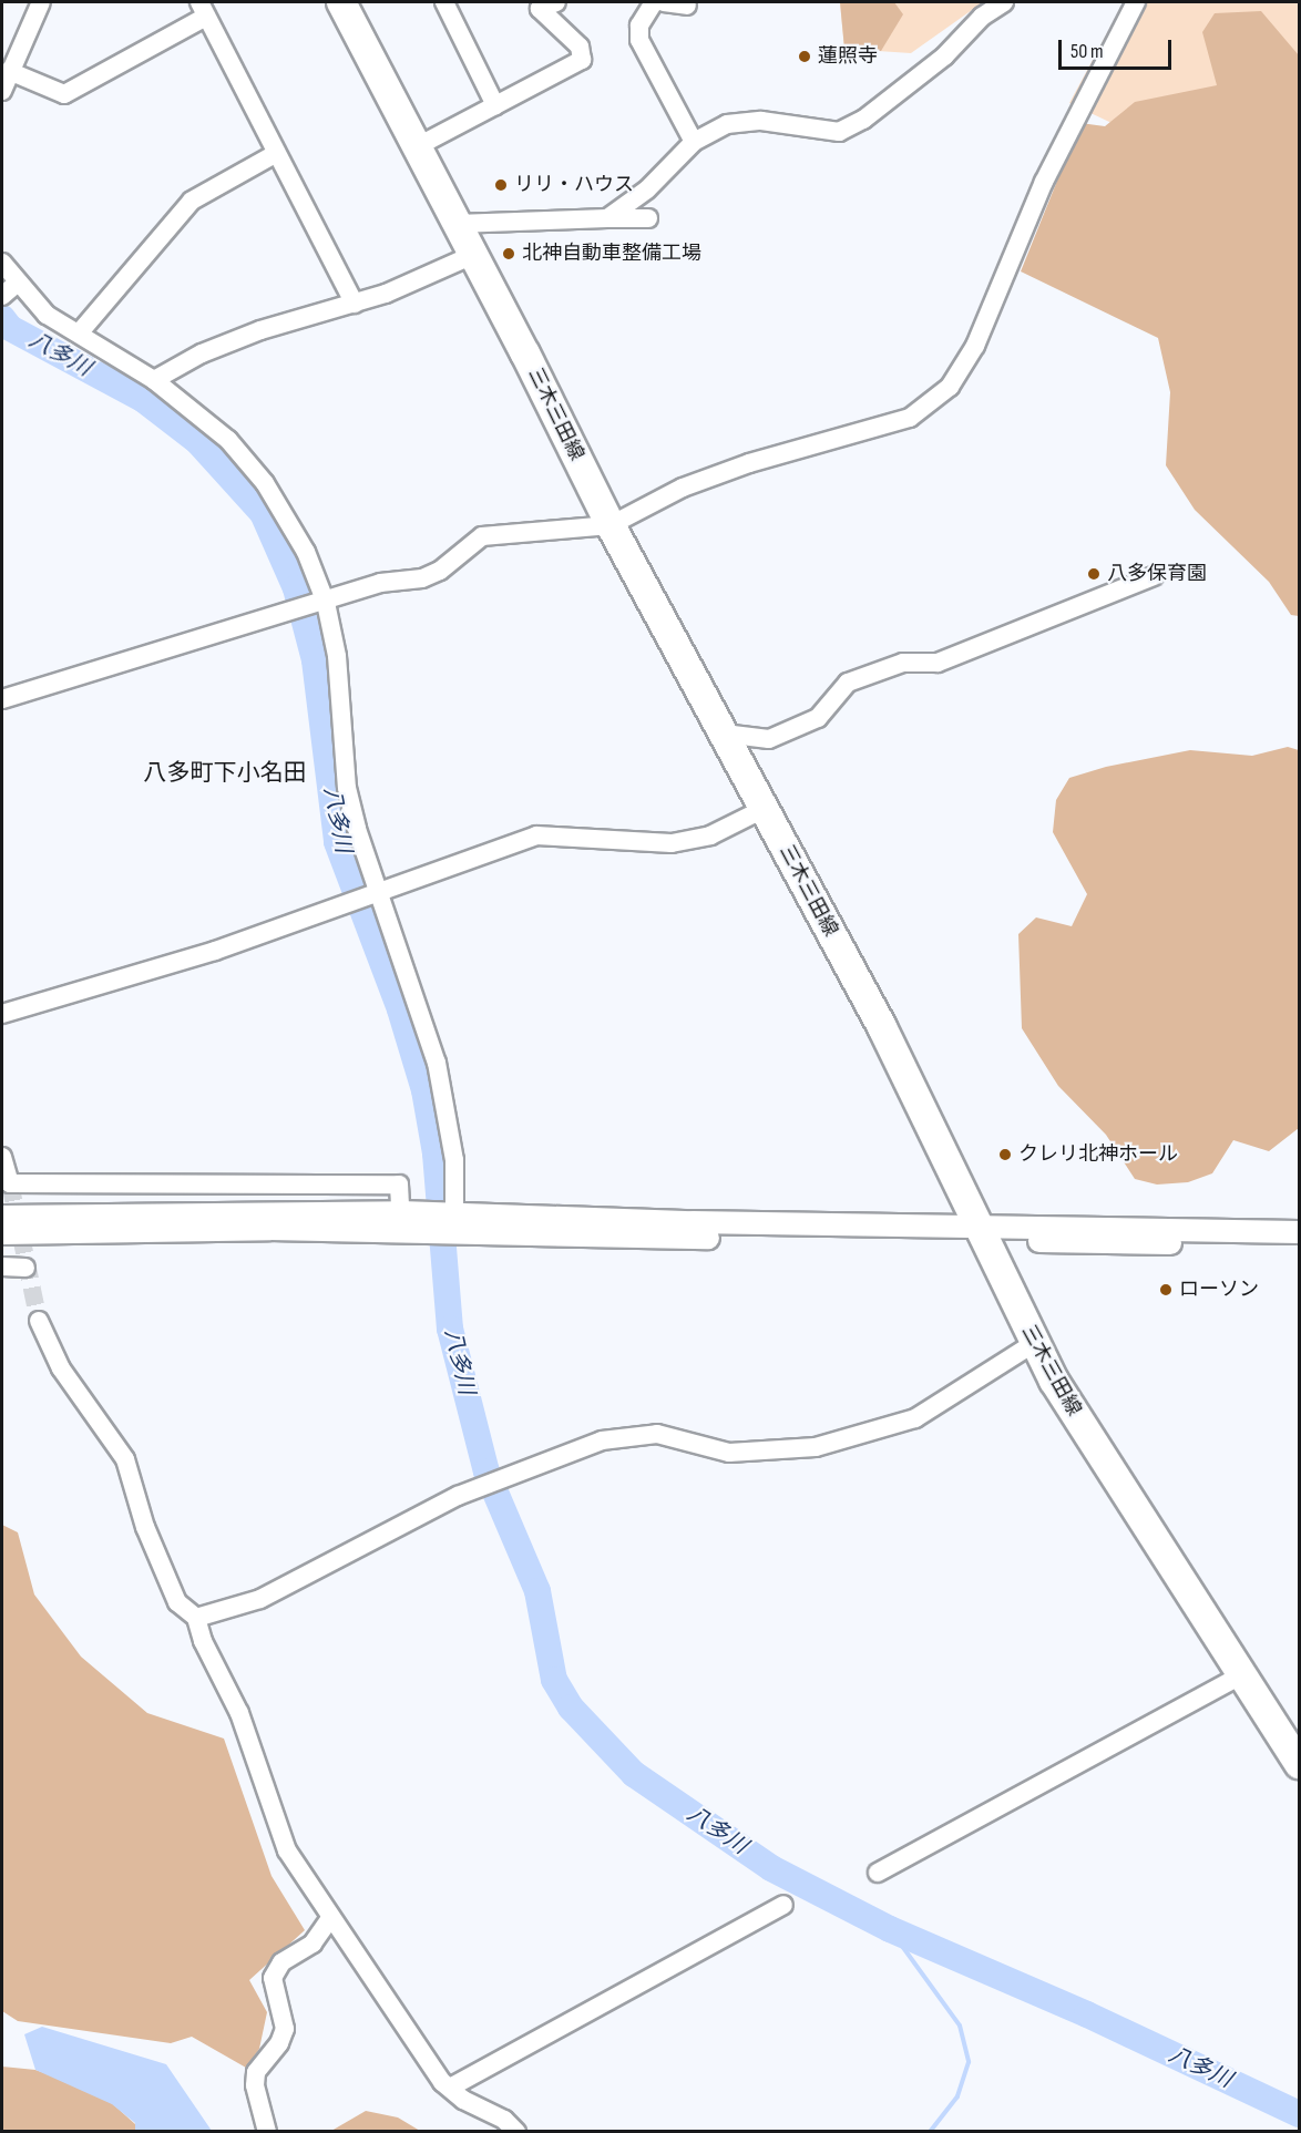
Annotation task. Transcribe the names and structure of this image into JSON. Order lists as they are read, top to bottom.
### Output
{
  "streets": {
    "main road": ["三木三田線"]
  },
  "districts": ["八多町下小名田"],
  "water": ["八多川"],
  "places": [
    "蓮照寺",
    "リリ・ハウス",
    "北神自動車整備工場",
    "八多保育園",
    "クレリ北神ホール",
    "ローソン"
  ],
  "scale_bar": "50 m"
}
